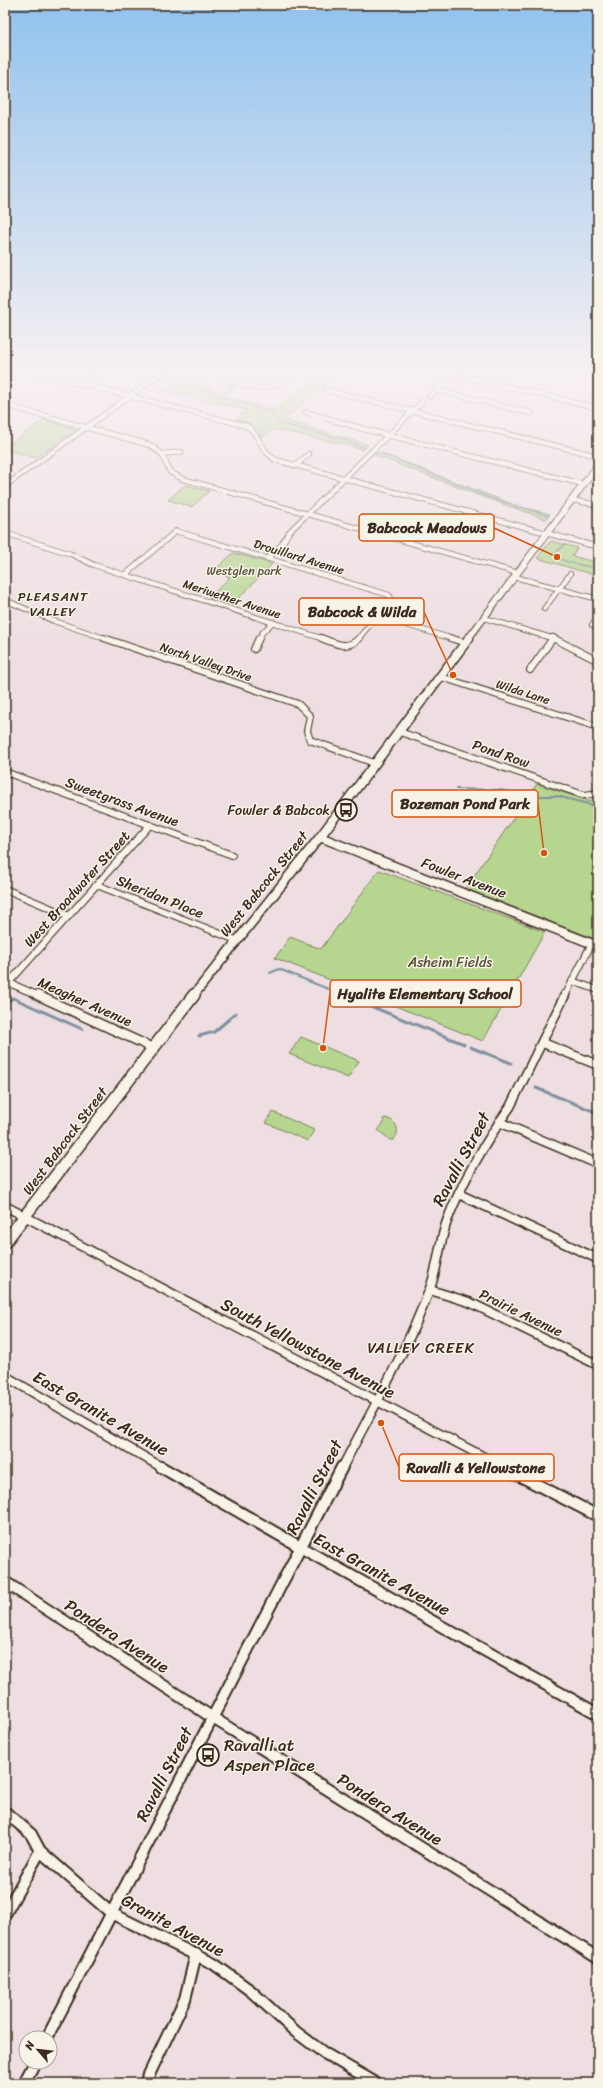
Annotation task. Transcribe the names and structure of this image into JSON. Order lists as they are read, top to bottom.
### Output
{
  "streets": {
    "street": [
      "Drouillard Avenue",
      "Meriwether Avenue",
      "North Valley Drive",
      "Wilda Lane",
      "Pond Row",
      "Sweetgrass Avenue",
      "Fowler Avenue",
      "West Babcock Street",
      "West Broadwater Street",
      "Sheridan Place",
      "Meagher Avenue",
      "Ravalli Street",
      "Prairie Avenue",
      "South Yellowstone Avenue",
      "East Granite Avenue",
      "Pondera Avenue",
      "Granite Avenue"
    ]
  },
  "crossings": [
    ["Drouillard Avenue", "Meriwether Avenue"],
    ["North Valley Drive", "West Babcock Street"],
    ["Wilda Lane", "West Babcock Street"],
    ["Pond Row", "West Babcock Street"],
    ["Sweetgrass Avenue", "West Broadwater Street"],
    ["Fowler Avenue", "West Babcock Street"],
    ["Fowler Avenue", "Ravalli Street"],
    ["West Babcock Street", "Sheridan Place"],
    ["West Babcock Street", "Meagher Avenue"],
    ["West Babcock Street", "South Yellowstone Avenue"],
    ["West Broadwater Street", "Sheridan Place"],
    ["West Broadwater Street", "Meagher Avenue"],
    ["Ravalli Street", "Prairie Avenue"],
    ["Ravalli Street", "South Yellowstone Avenue"],
    ["Ravalli Street", "East Granite Avenue"],
    ["Ravalli Street", "Pondera Avenue"],
    ["Ravalli Street", "Granite Avenue"]
  ],
  "districts": ["PLEASANT VALLEY", "VALLEY CREEK"],
  "parks": ["Westglen park", "Asheim Fields"],
  "places": {
    "other": [
      "Babcock Meadows",
      "Babcock & Wilda",
      "Bozeman Pond Park",
      "Hyalite Elementary School",
      "Ravalli & Yellowstone"
    ],
    "bus stop": ["Fowler & Babcok", "Ravalli at Aspen Place"]
  },
  "north": "top left"
}
